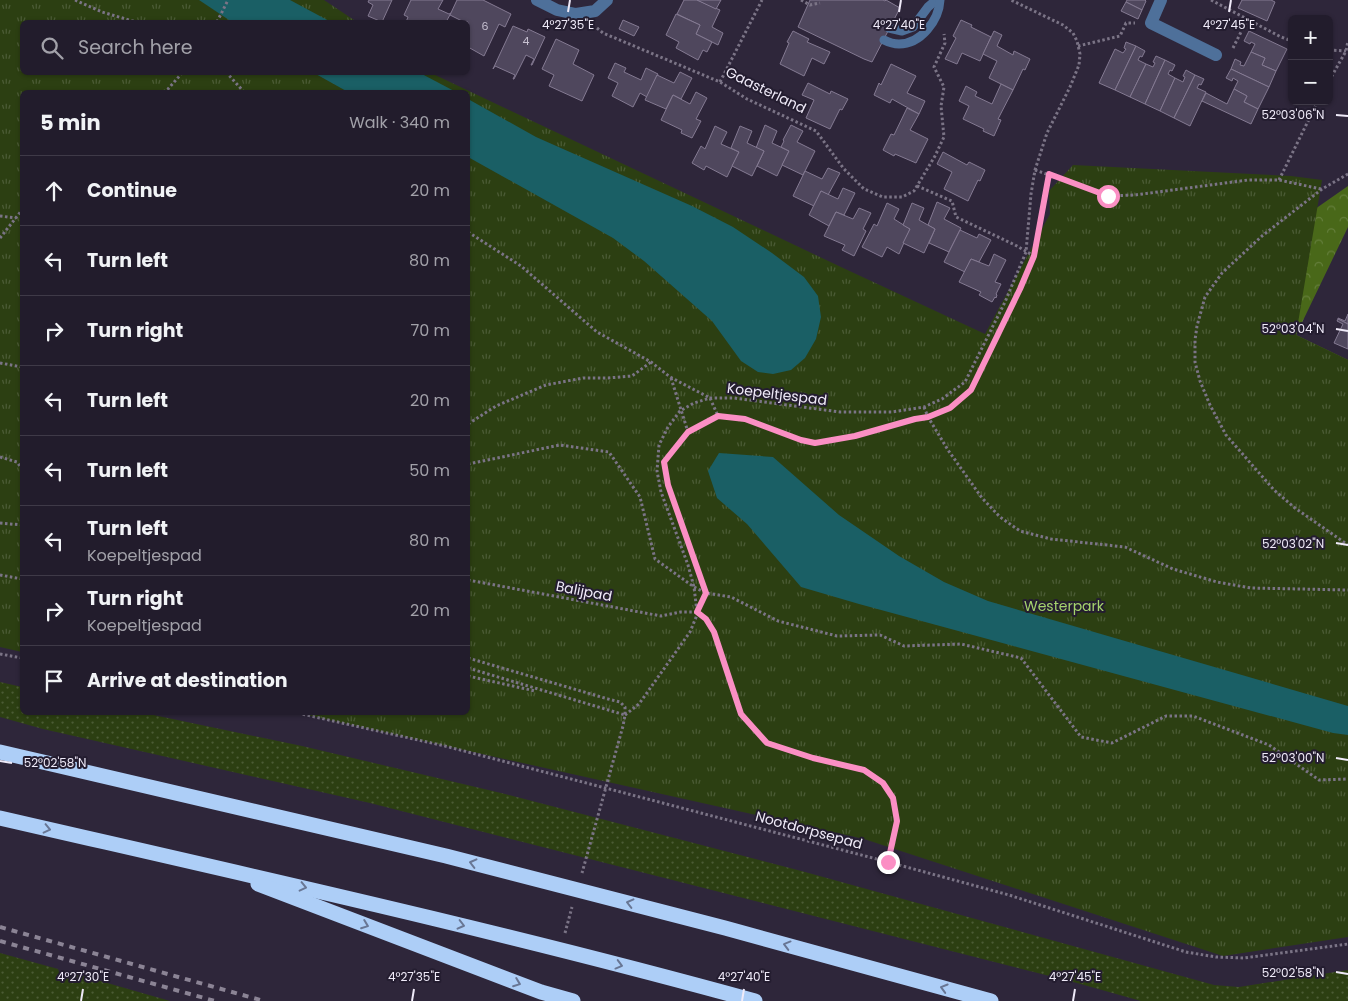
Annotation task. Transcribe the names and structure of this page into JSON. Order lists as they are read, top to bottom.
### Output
{
  "streets": {
    "path": [
      "Gaasterland",
      "Koepeltjespad",
      "Balijpad",
      "Nootdorpsepad"
    ]
  },
  "crossings": [
    ["Koepeltjespad", "Balijpad"]
  ],
  "parks": ["Westerpark"],
  "house_numbers": ["6", "4"],
  "page": {
    "map_buttons": ["+", "−"],
    "search": "Search here",
    "heading": ["5 min", "Walk · 340 m"],
    "list": [
      ["Continue", "20 m"],
      ["Turn left", "80 m"],
      ["Turn right", "70 m"],
      ["Turn left", "20 m"],
      ["Turn left", "50 m"],
      ["Turn left", "Koepeltjespad", "80 m"],
      ["Turn right", "Koepeltjespad", "20 m"],
      "Arrive at destination"
    ]
  },
  "coordinates": [
    "4°27'35\"E",
    "4°27'40\"E",
    "4°27'45\"E",
    "52°03'06\"N",
    "52°03'04\"N",
    "52°03'02\"N",
    "52°03'00\"N",
    "52°02'58\"N",
    "4°27'30\"E"
  ]
}
